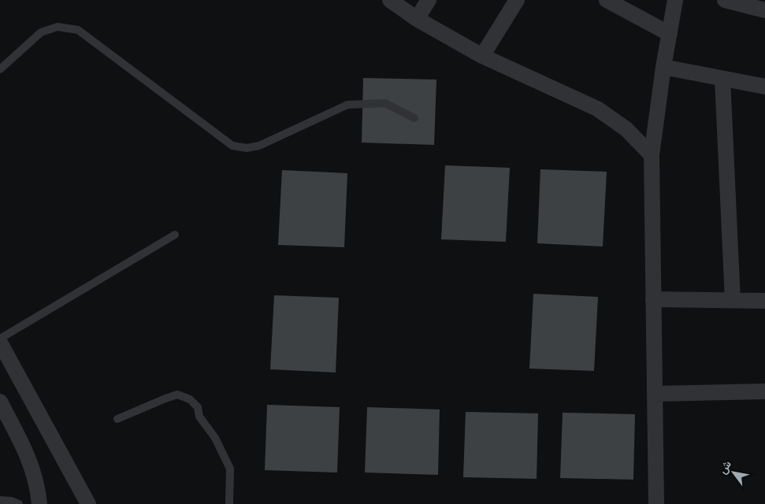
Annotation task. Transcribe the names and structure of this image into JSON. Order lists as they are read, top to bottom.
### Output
{
  "north": "top left"
}
